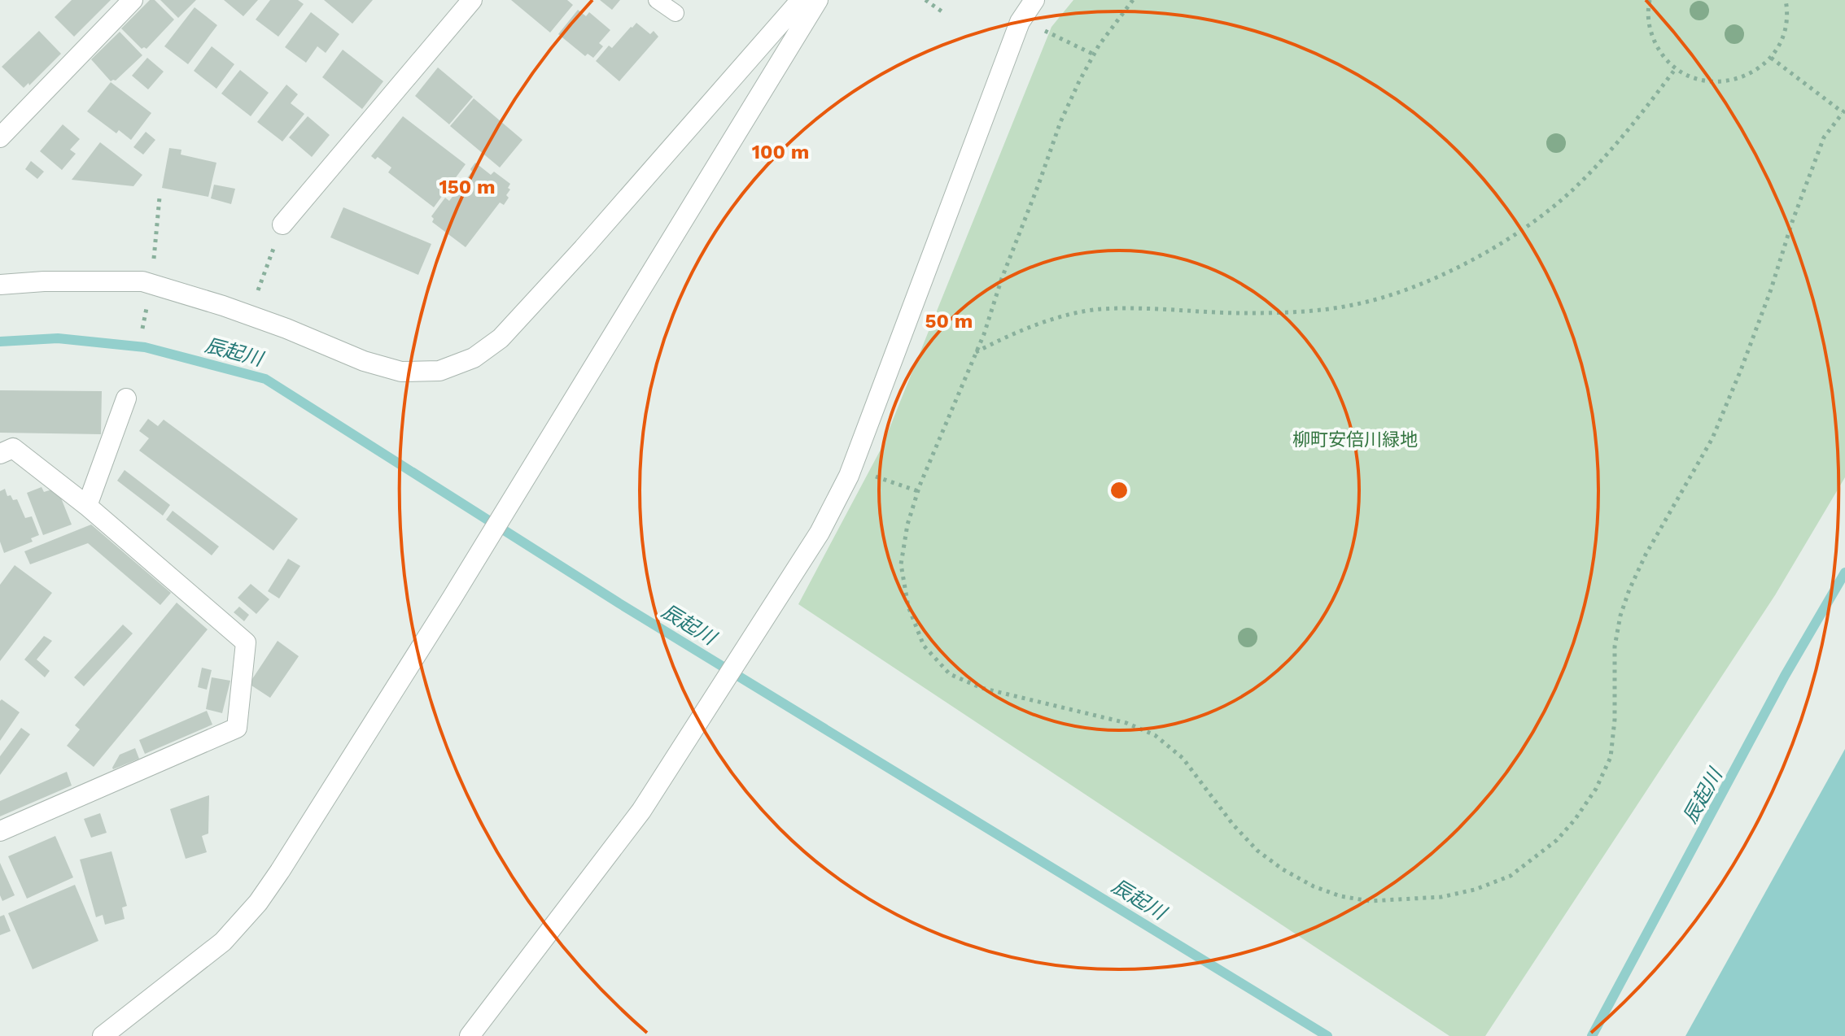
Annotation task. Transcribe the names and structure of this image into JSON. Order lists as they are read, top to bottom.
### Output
{
  "water": ["辰起川"],
  "parks": ["柳町安倍川緑地"],
  "rings": ["100 m", "150 m", "50 m"]
}
